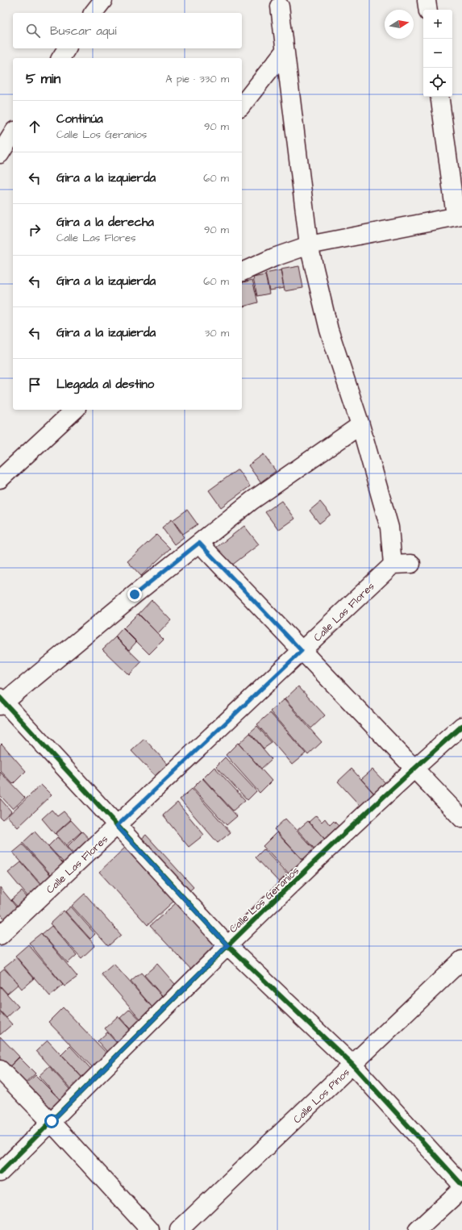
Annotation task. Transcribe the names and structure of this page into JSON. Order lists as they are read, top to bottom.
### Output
{
  "streets": {
    "street": ["Calle Las Flores", "Calle Los Geranios", "Calle Los Pinos"]
  },
  "north": "right",
  "page": {
    "map_buttons": ["+", "−"],
    "search": "Buscar aquí",
    "heading": ["5 min", "A pie · 330 m"],
    "list": [
      ["Continúa", "Calle Los Geranios", "90 m"],
      ["Gira a la izquierda", "60 m"],
      ["Gira a la derecha", "Calle Las Flores", "90 m"],
      ["Gira a la izquierda", "60 m"],
      ["Gira a la izquierda", "30 m"],
      "Llegada al destino"
    ]
  }
}
